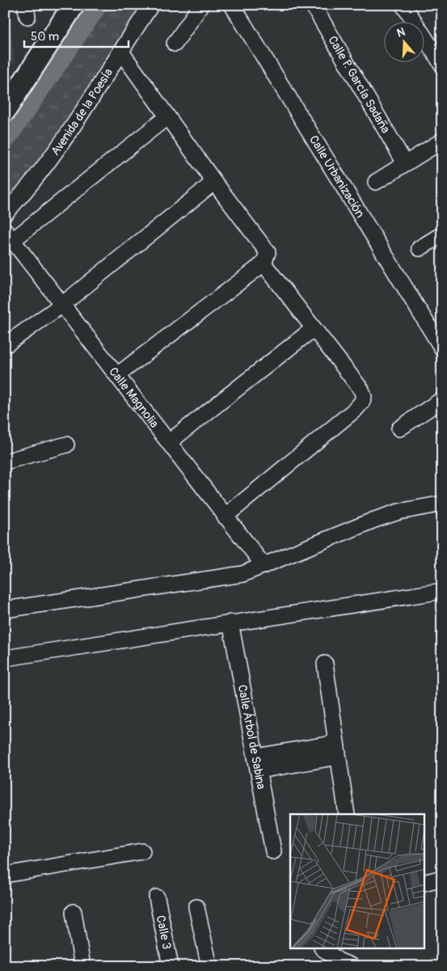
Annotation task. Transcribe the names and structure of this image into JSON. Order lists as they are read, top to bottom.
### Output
{
  "streets": {
    "street": [
      "Calle P. García Sadaña",
      "Avenida de la Poesía",
      "Calle Urbanización",
      "Calle Magnolia",
      "Calle Árbol de Sabina",
      "Calle 3"
    ]
  },
  "scale_bar": "50 m",
  "north": "top"
}
